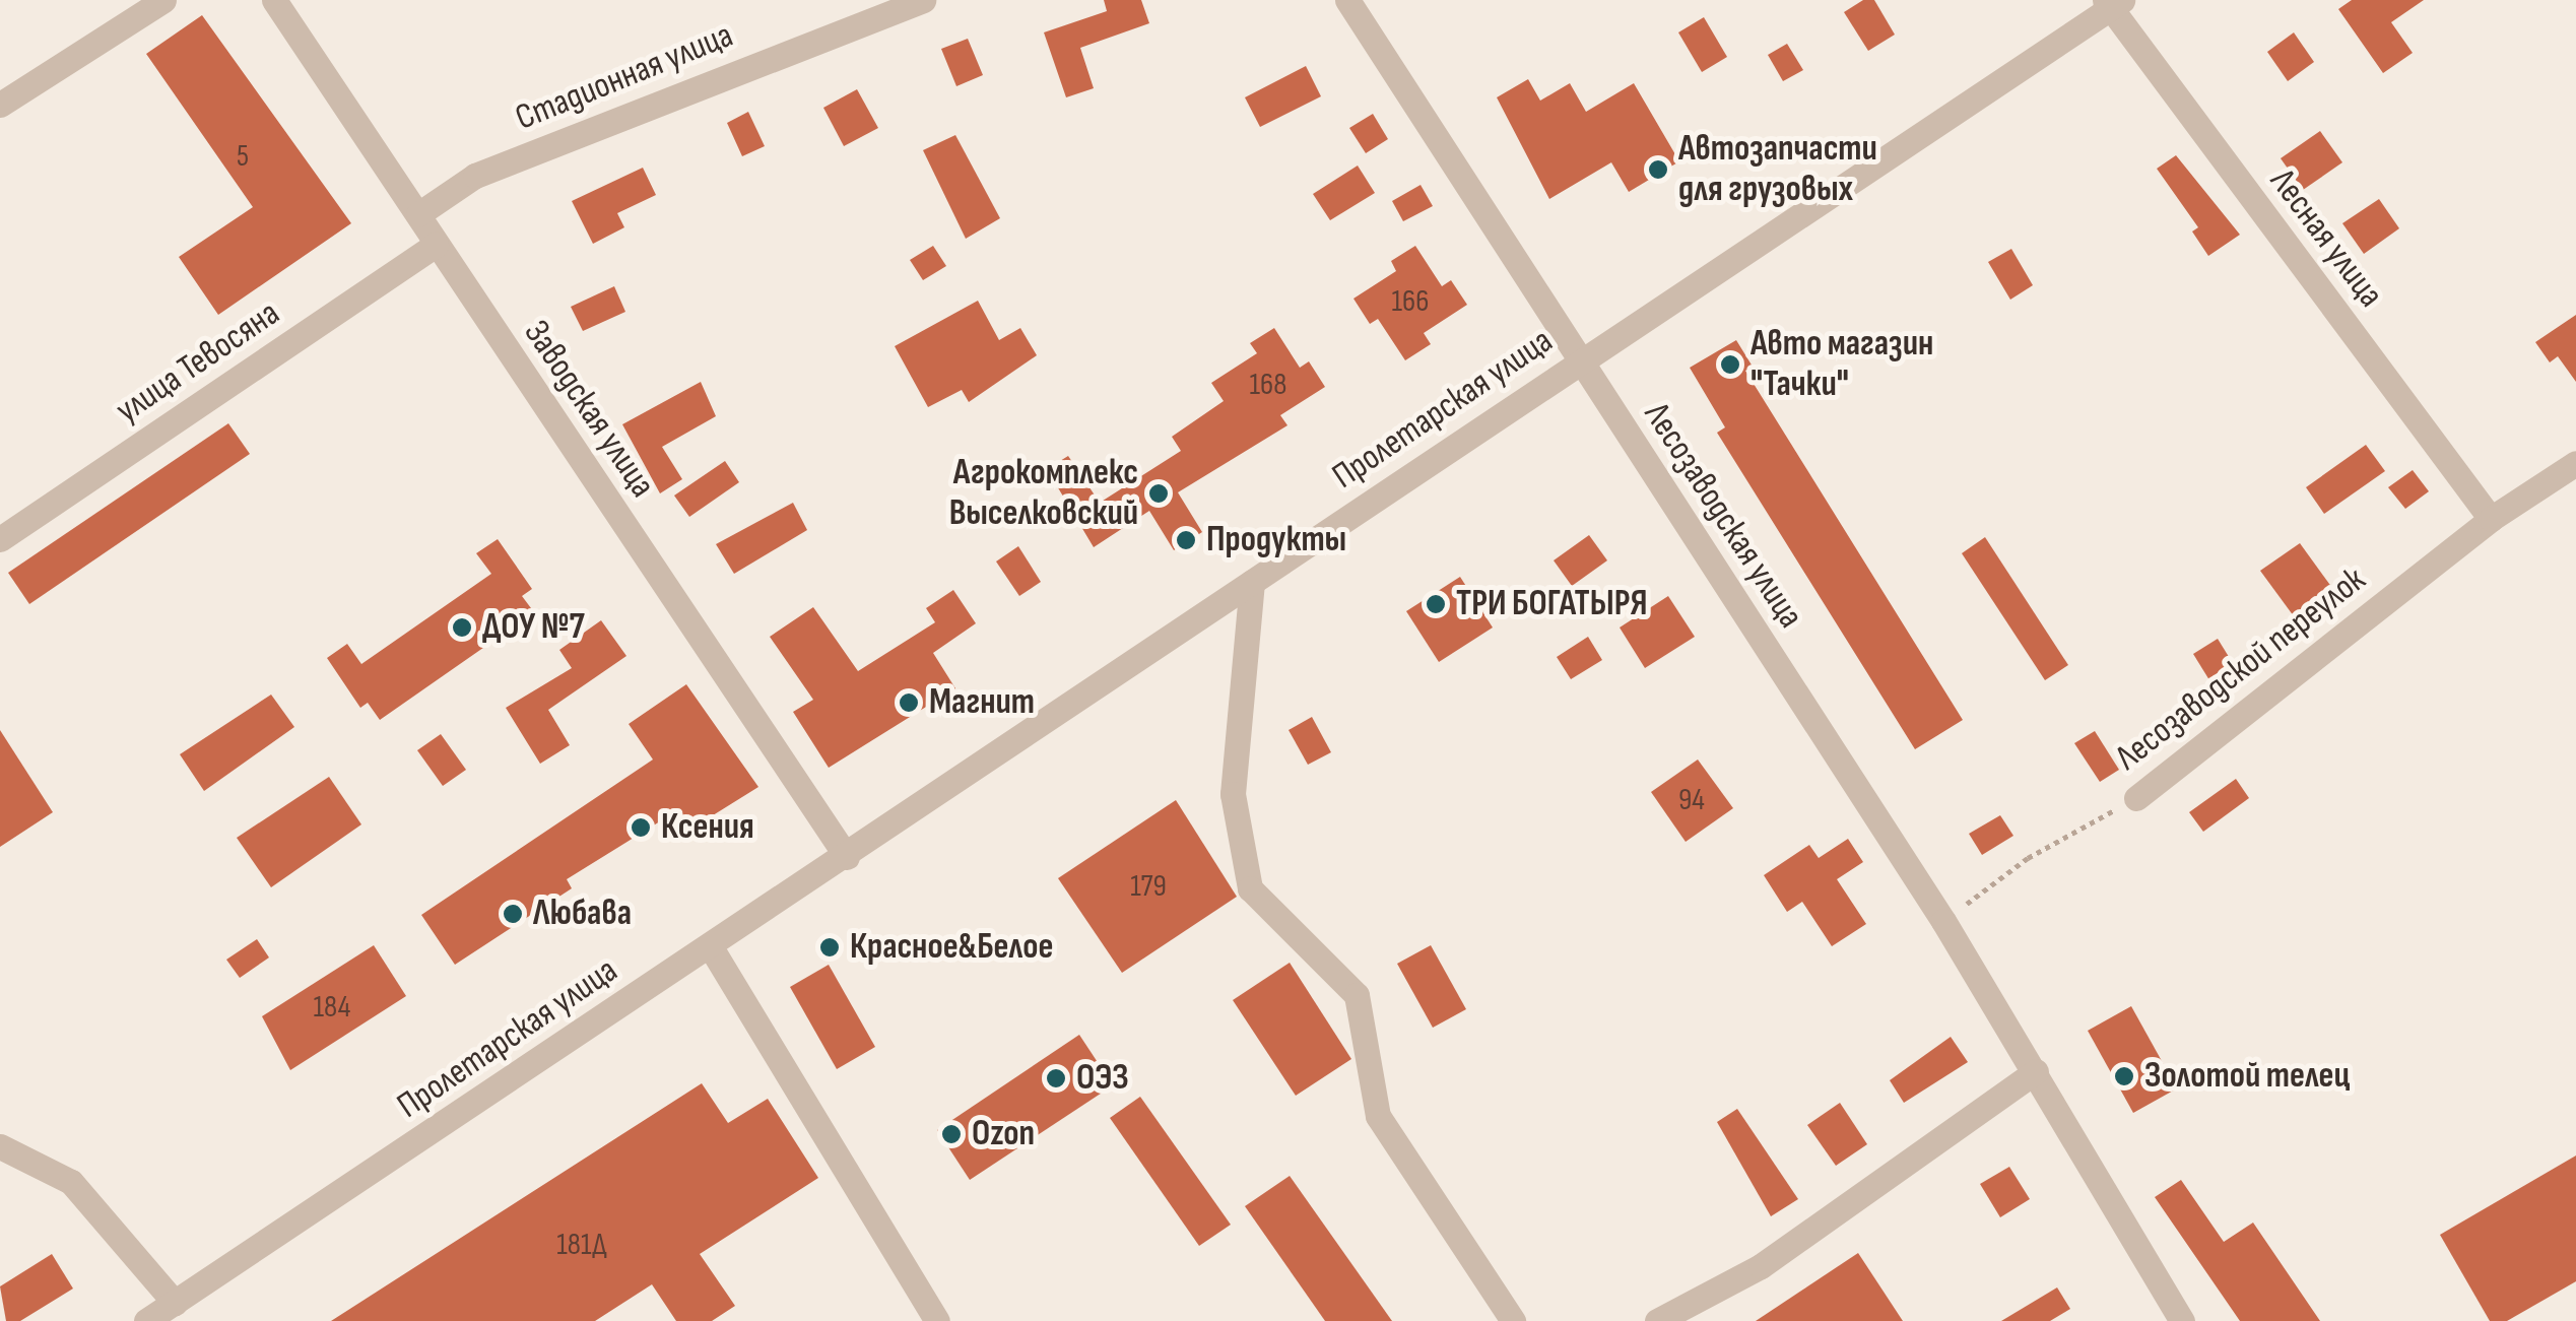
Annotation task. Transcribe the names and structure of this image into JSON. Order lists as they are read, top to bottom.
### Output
{
  "streets": {
    "street": [
      "Стадионная улица",
      "Лесная улица",
      "улица Тевосяна",
      "Заводская улица",
      "Пролетарская улица",
      "Лесозаводская улица",
      "Лесозаводской переулок"
    ]
  },
  "crossings": [
    ["Стадионная улица", "Заводская улица"],
    ["Лесная улица", "Пролетарская улица"],
    ["Лесная улица", "Лесозаводской переулок"],
    ["улица Тевосяна", "Заводская улица"],
    ["Заводская улица", "Пролетарская улица"],
    ["Пролетарская улица", "Лесозаводская улица"],
    ["Лесозаводская улица", "Лесозаводской переулок"]
  ],
  "places": [
    "Автозапчасти для грузовых",
    "Авто магазин \"Тачки\"",
    "Агрокомплекс Выселковский",
    "Продукты",
    "ТРИ БОГАТЫРЯ",
    "ДОУ №7",
    "Магнит",
    "Ксения",
    "Любава",
    "Красное&Белое",
    "Золотой телец",
    "ОЭЗ",
    "Ozon"
  ],
  "house_numbers": [
    "5",
    "166",
    "168",
    "94",
    "179",
    "184",
    "181Д"
  ]
}
